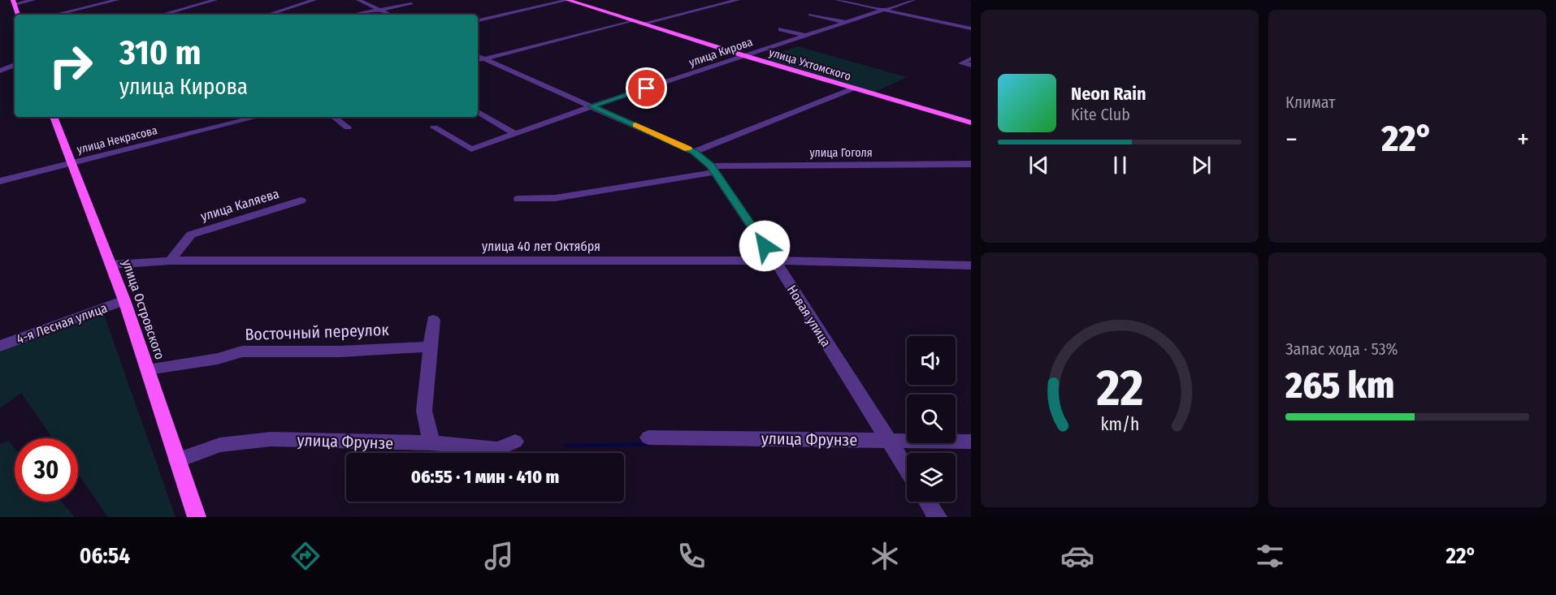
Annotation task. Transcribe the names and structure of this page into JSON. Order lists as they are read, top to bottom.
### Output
{
  "streets": {
    "main road": ["улица Ухтомского", "улица Островского"],
    "street": [
      "улица Кирова",
      "улица Некрасова",
      "улица Гоголя",
      "улица Каляева",
      "улица 40 лет Октября",
      "Новая улица",
      "4-я Лесная улица",
      "Восточный переулок",
      "улица Фрунзе"
    ]
  },
  "crossings": [
    ["улица Кирова", "улица Ухтомского"],
    ["улица Кирова", "Новая улица"],
    ["улица Некрасова", "улица Островского"],
    ["улица Гоголя", "Новая улица"],
    ["улица Каляева", "улица 40 лет Октября"],
    ["улица 40 лет Октября", "улица Островского"],
    ["улица 40 лет Октября", "Новая улица"],
    ["улица Островского", "4-я Лесная улица"],
    ["улица Островского", "Восточный переулок"],
    ["улица Островского", "улица Фрунзе"],
    ["Новая улица", "улица Фрунзе"]
  ],
  "page": {
    "tile": [
      "Климат",
      ["Запас хода · 53%", "265 km"]
    ],
    "turn": ["310 m", "улица Кирова"],
    "song": ["Neon Rain", "Kite Club"],
    "heat": ["−", "22°", "+"],
    "limit": "30",
    "trip": "06:55 · 1 мин · 410 m",
    "tabs": ["06:54", "22°"],
    "gauge": ["22", "km/h"]
  }
}
